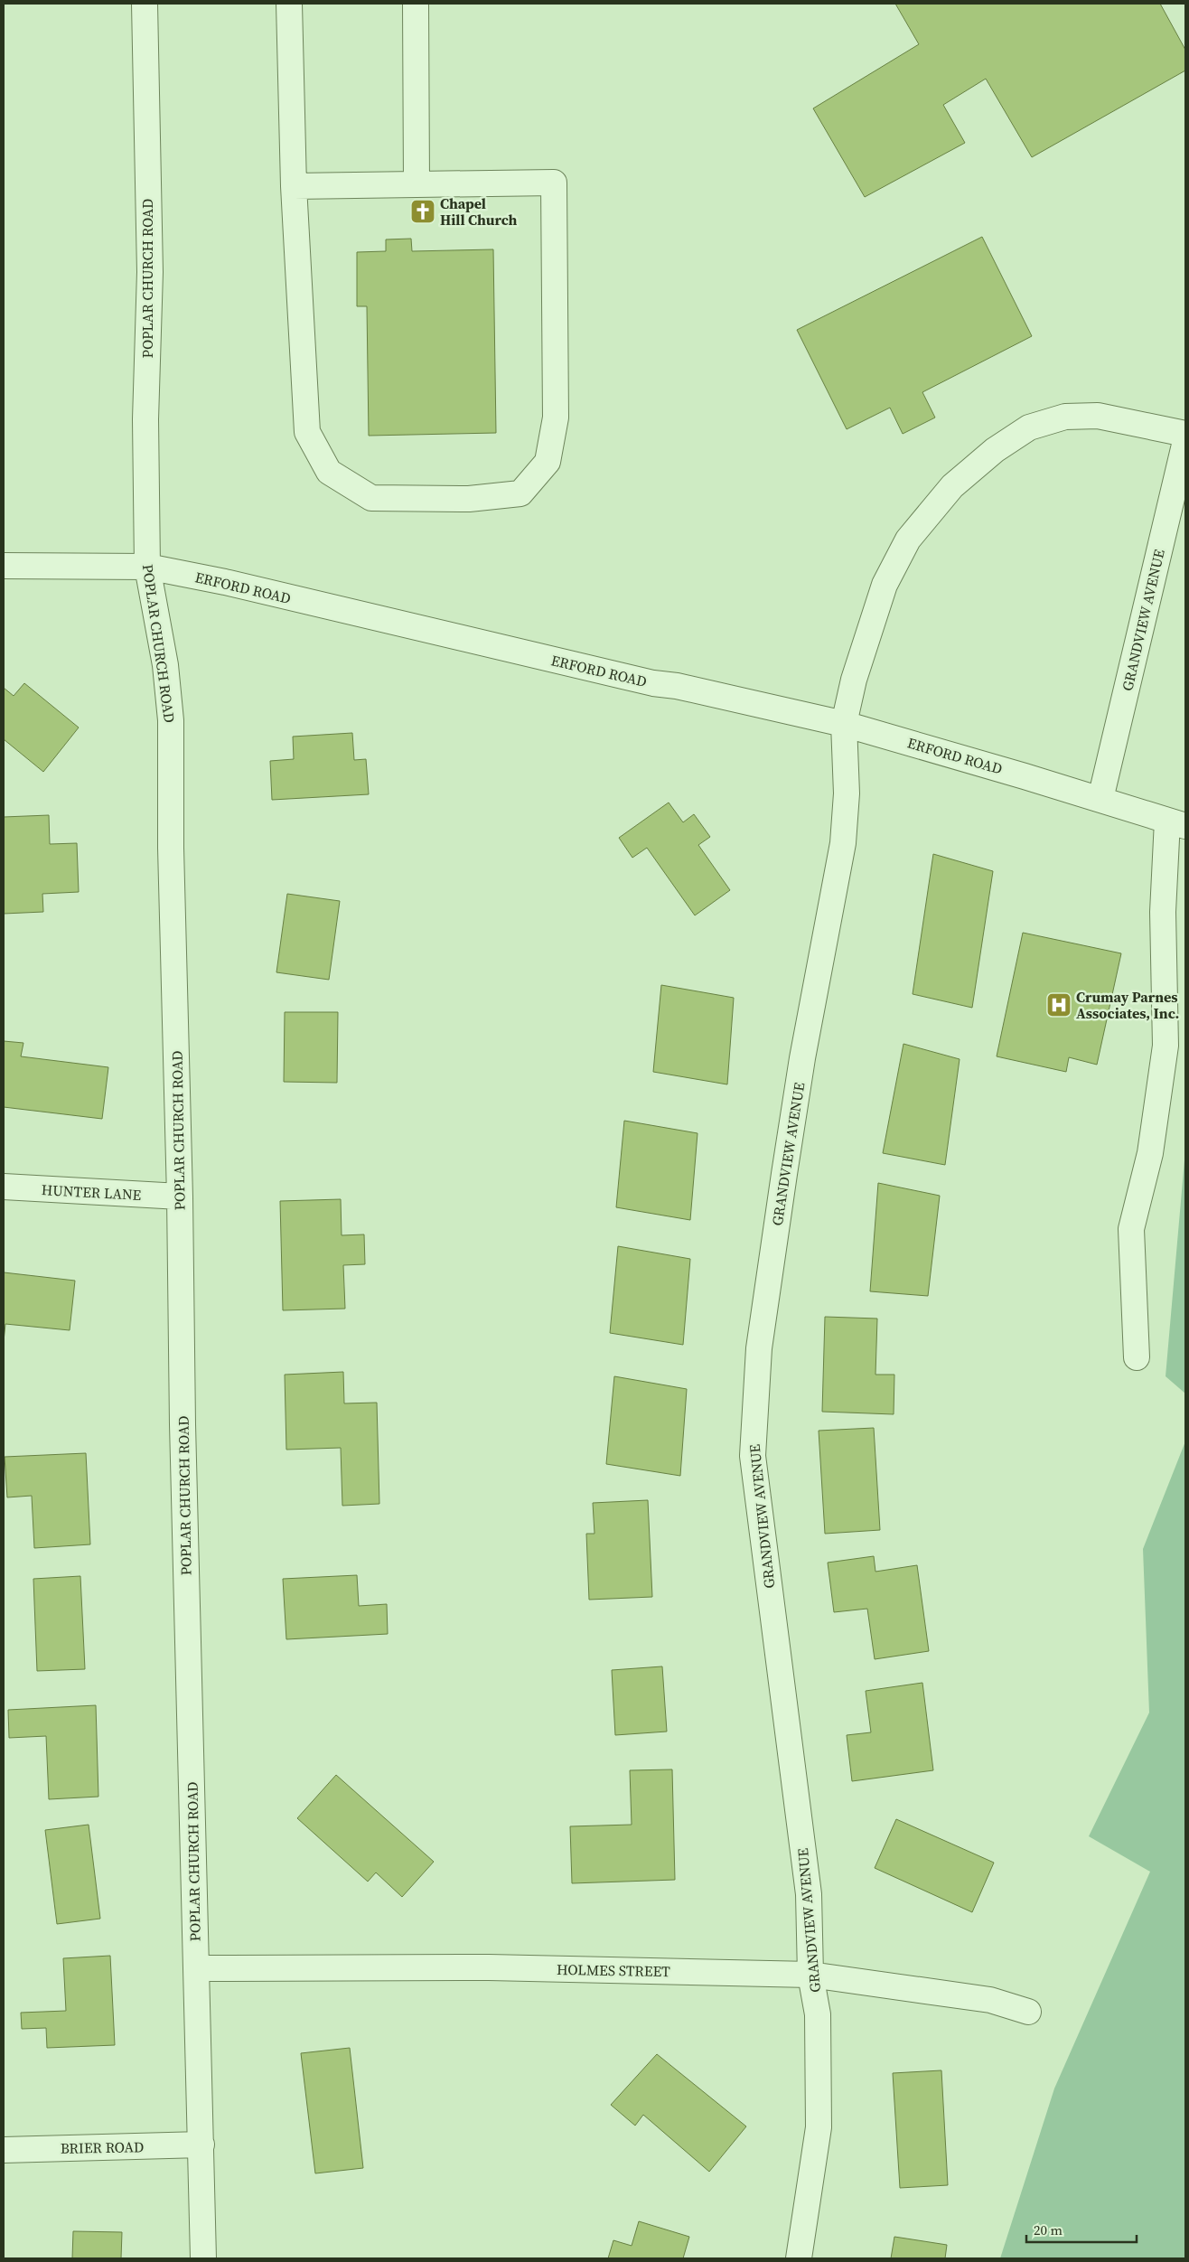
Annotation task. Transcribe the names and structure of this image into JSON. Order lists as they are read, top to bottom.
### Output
{
  "streets": {
    "street": [
      "POPLAR CHURCH ROAD",
      "ERFORD ROAD",
      "GRANDVIEW AVENUE",
      "HUNTER LANE",
      "HOLMES STREET",
      "BRIER ROAD"
    ]
  },
  "crossings": [
    ["POPLAR CHURCH ROAD", "ERFORD ROAD"],
    ["POPLAR CHURCH ROAD", "HUNTER LANE"],
    ["POPLAR CHURCH ROAD", "HOLMES STREET"],
    ["POPLAR CHURCH ROAD", "BRIER ROAD"],
    ["ERFORD ROAD", "GRANDVIEW AVENUE"],
    ["GRANDVIEW AVENUE", "HOLMES STREET"]
  ],
  "places": {
    "church": ["Chapel Hill Church"],
    "hospital": ["Crumay Parnes Associates, Inc."]
  },
  "scale_bar": "20 m"
}
